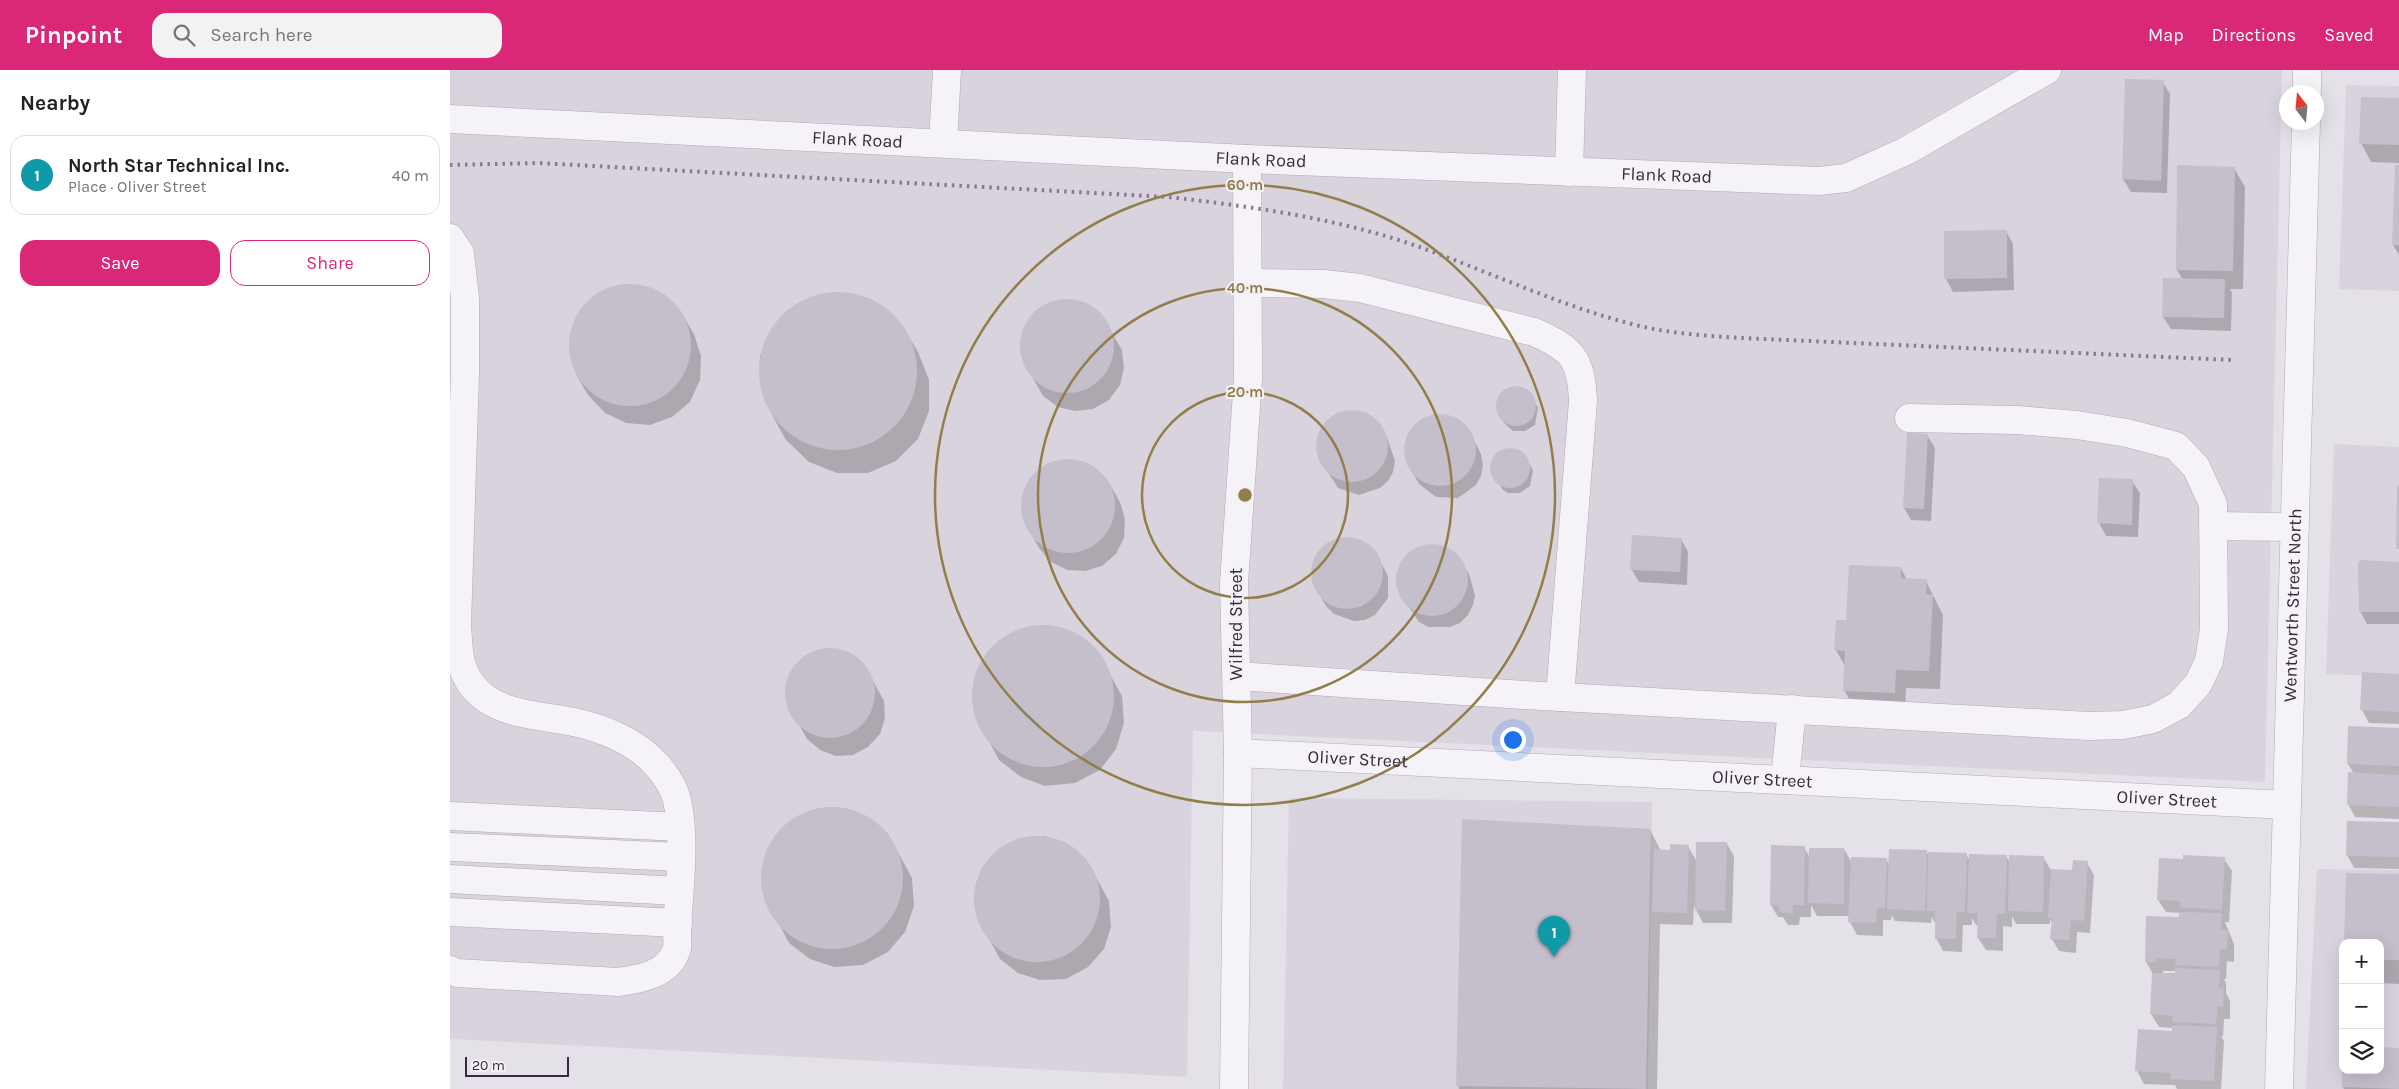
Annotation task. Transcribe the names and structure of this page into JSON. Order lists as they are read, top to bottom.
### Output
{
  "streets": {
    "street": [
      "Flank Road",
      "Wentworth Street North",
      "Wilfred Street",
      "Oliver Street"
    ]
  },
  "crossings": [
    ["Flank Road", "Wilfred Street"],
    ["Wentworth Street North", "Oliver Street"],
    ["Wilfred Street", "Oliver Street"]
  ],
  "scale_bar": "20 m",
  "north": "top",
  "page": {
    "header": "Pinpoint",
    "search": "Search here",
    "nav": ["Map", "Directions", "Saved"],
    "heading": "Nearby",
    "list": [
      {
        "mark": "1",
        "name": "North Star Technical Inc.",
        "note": "Place · Oliver Street",
        "value": "40 m"
      }
    ],
    "buttons": ["Save", "Share"],
    "pins": "1",
    "map_buttons": ["+", "−"],
    "scale": "20 m"
  },
  "rings": ["60 m", "40 m", "20 m"]
}
